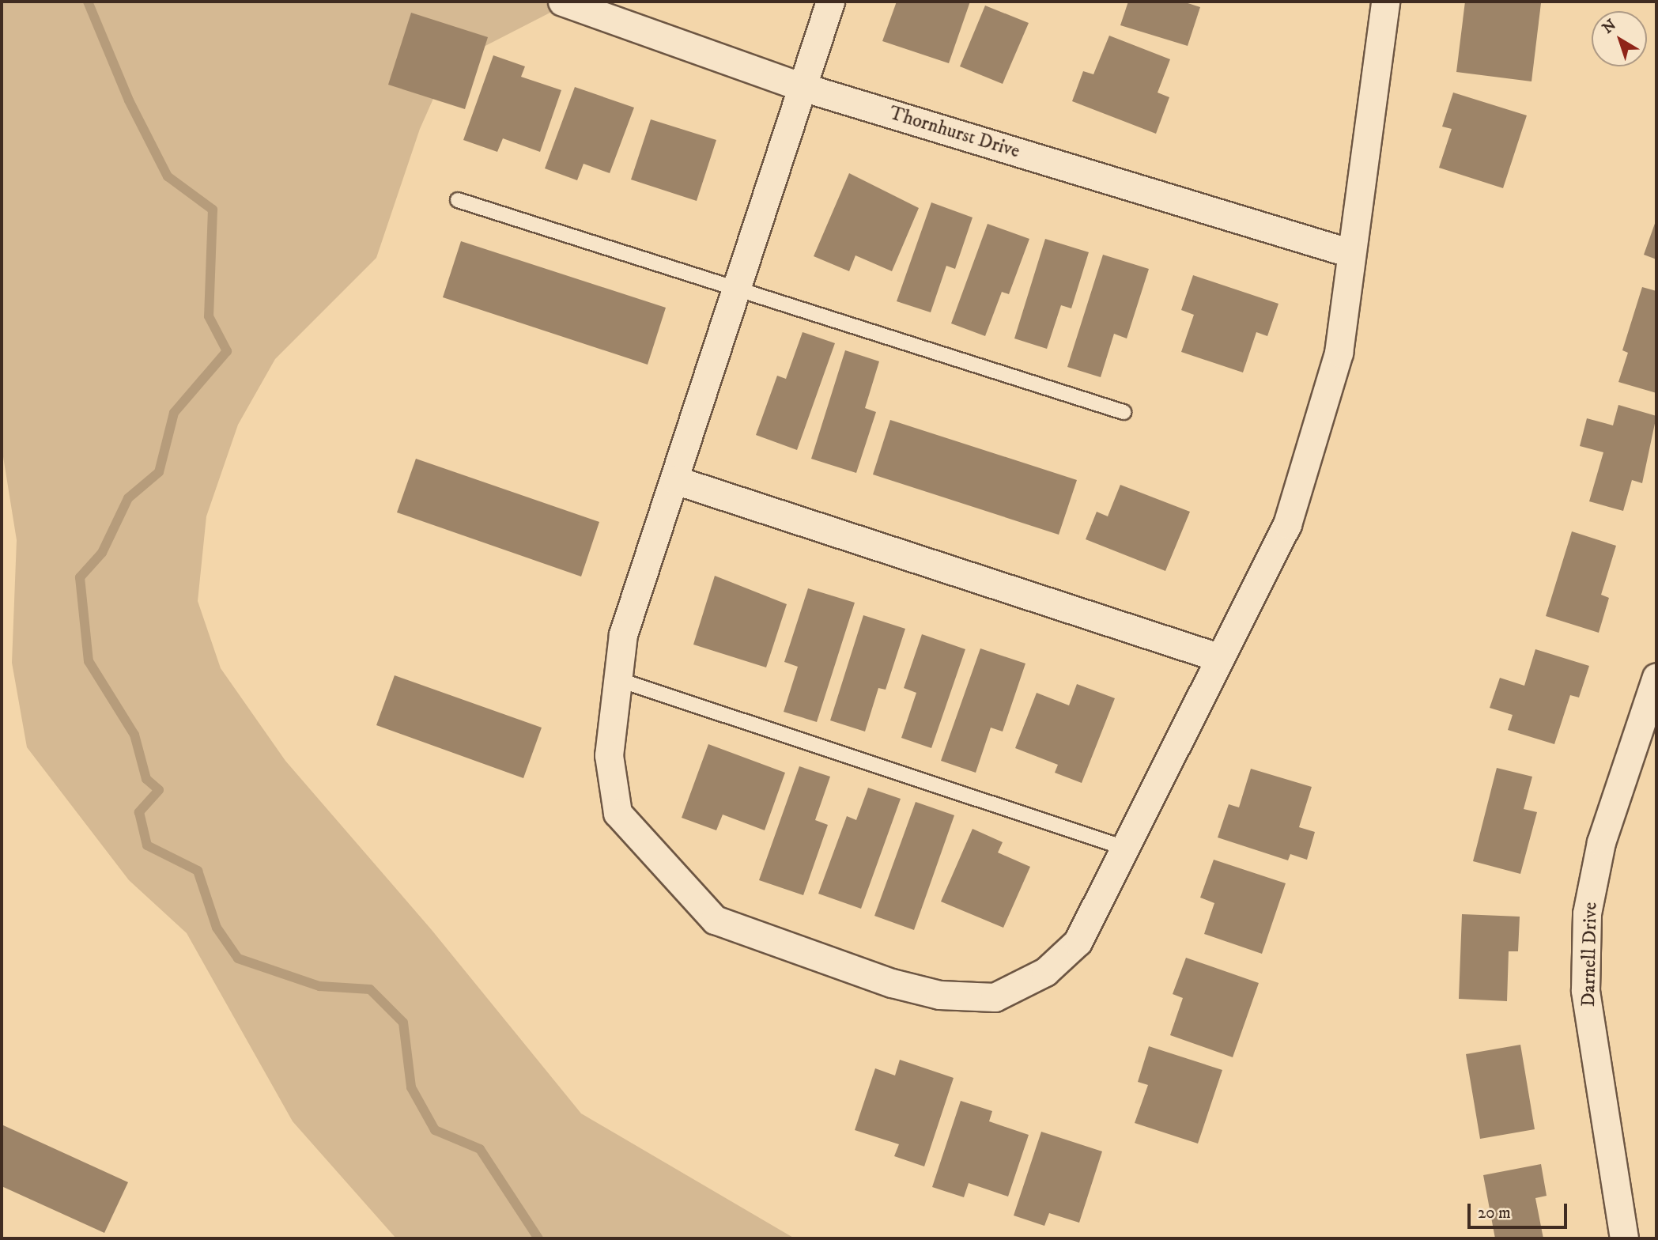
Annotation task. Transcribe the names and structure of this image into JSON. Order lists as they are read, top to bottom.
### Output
{
  "streets": {
    "street": ["Thornhurst Drive", "Darnell Drive"]
  },
  "scale_bar": "20 m",
  "north": "top left"
}
